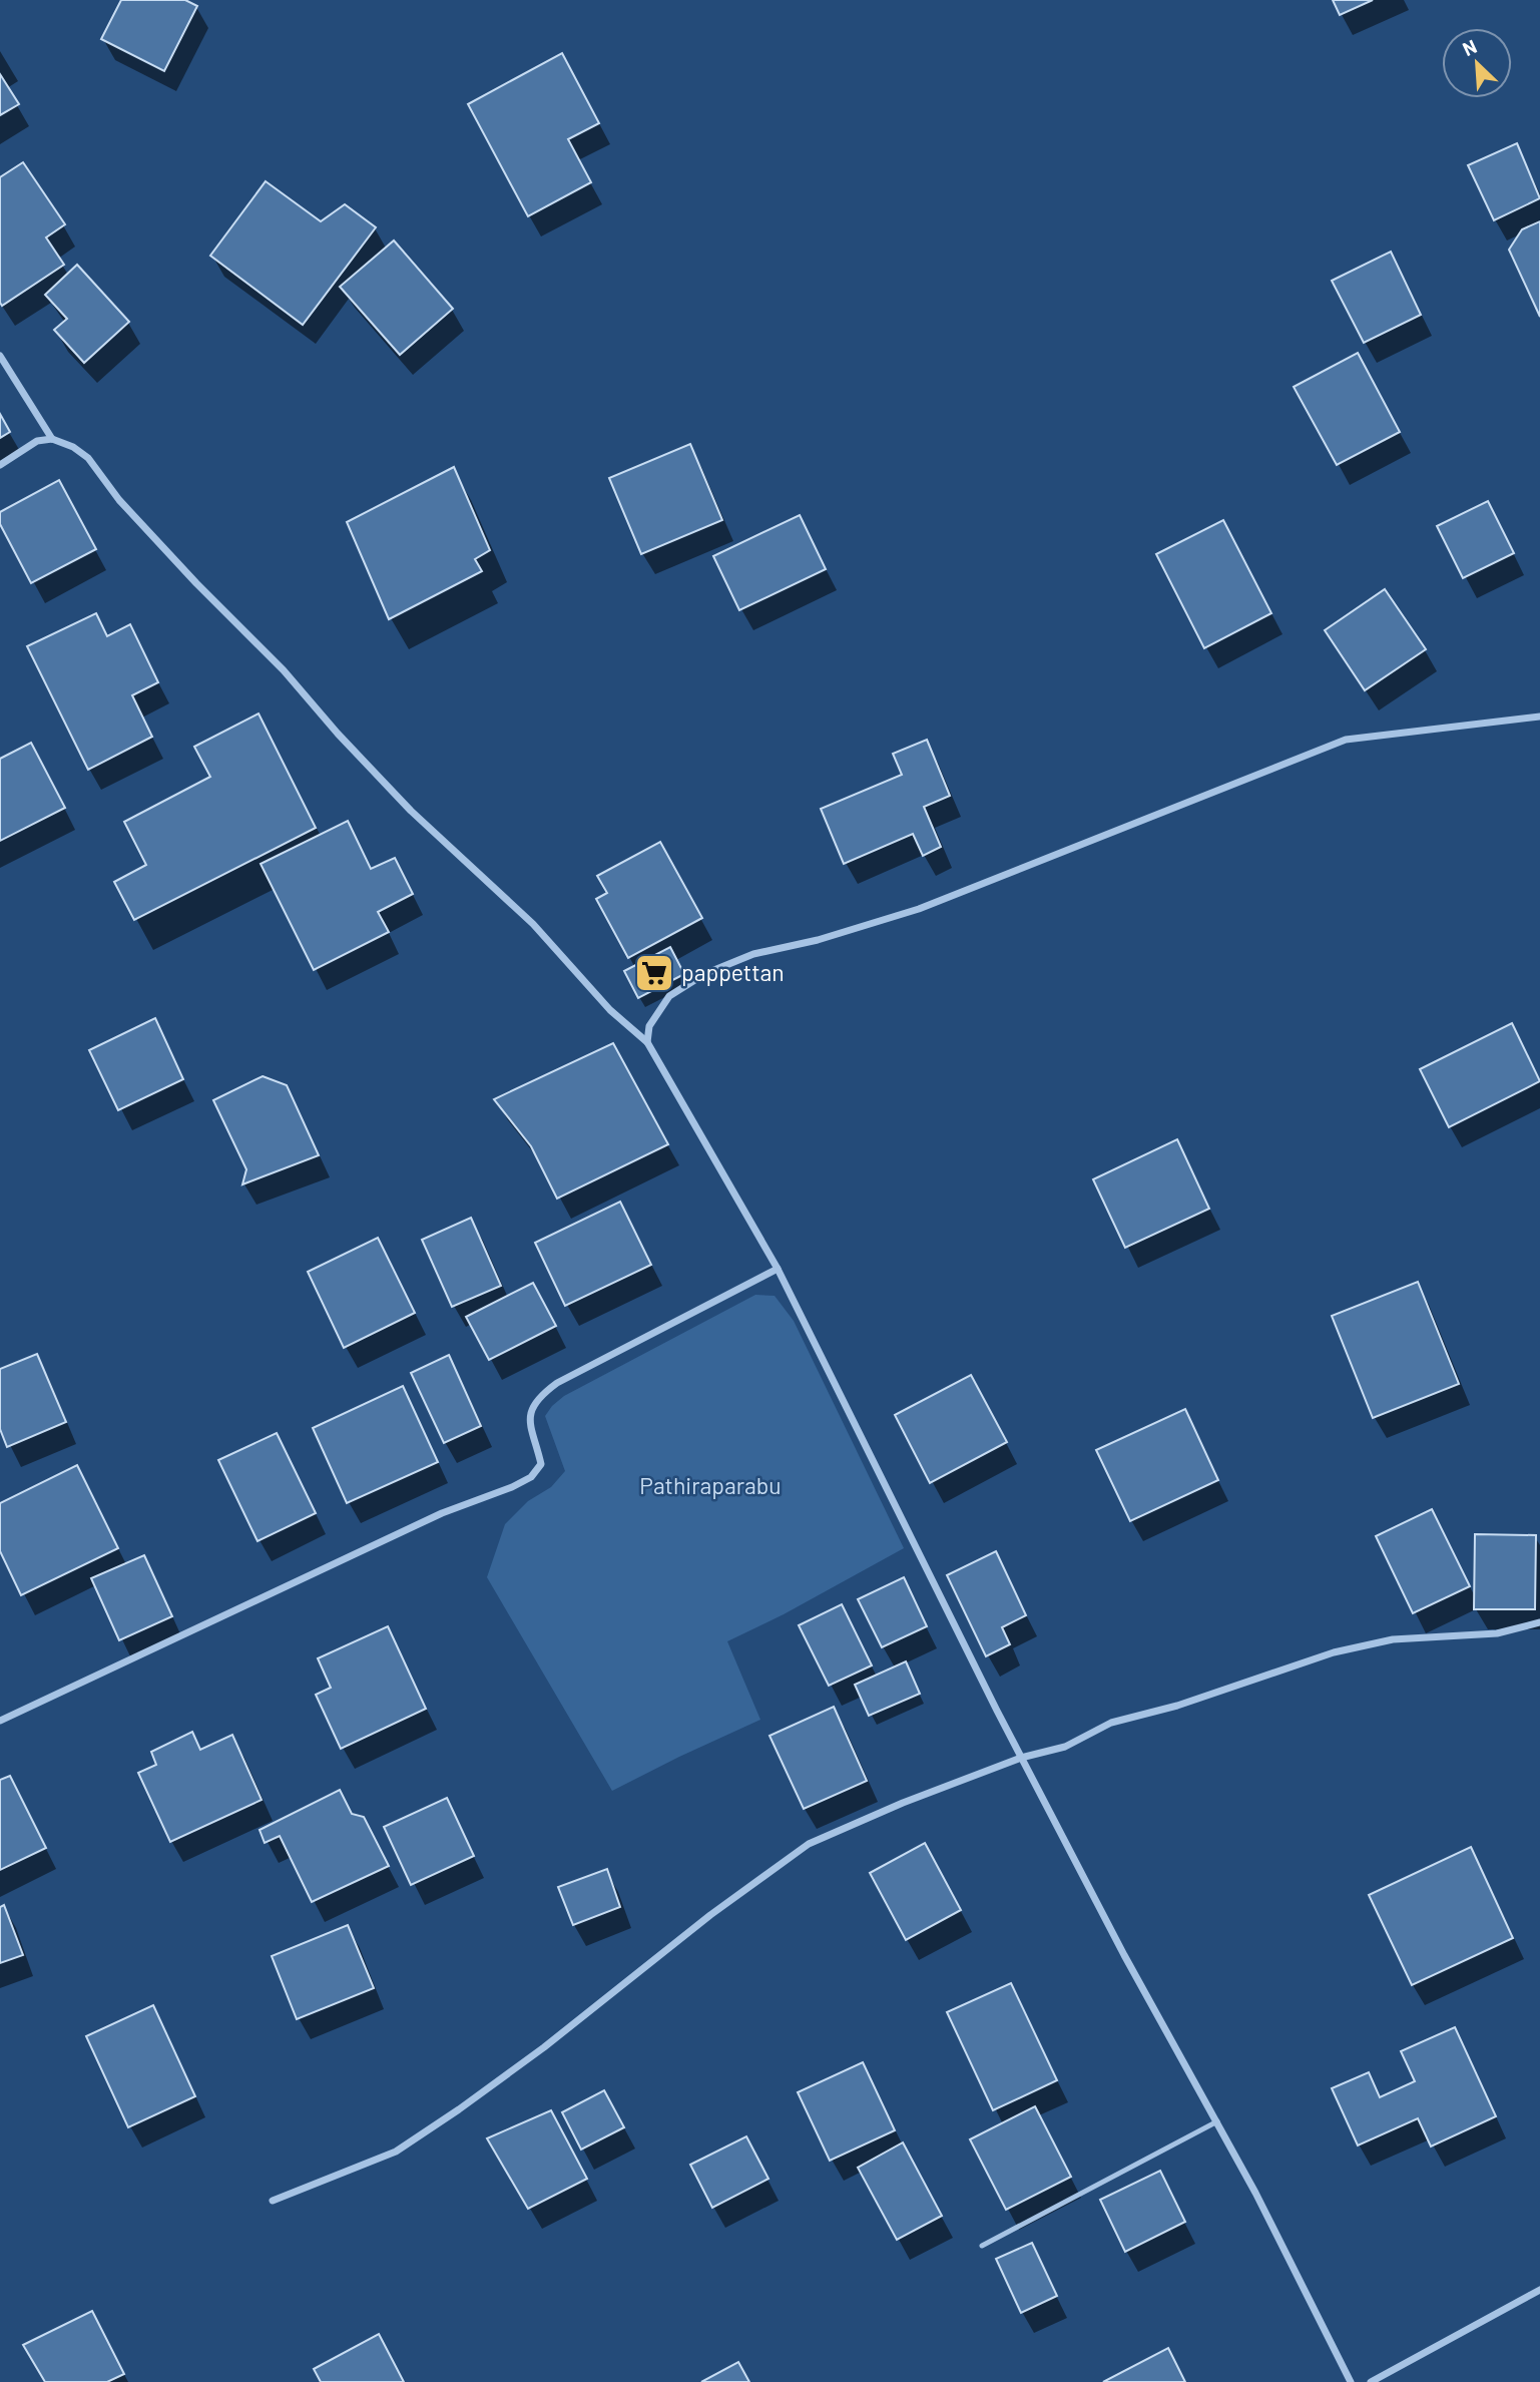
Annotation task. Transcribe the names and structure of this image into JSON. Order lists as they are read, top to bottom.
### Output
{
  "parks": ["Pathiraparabu"],
  "places": {
    "supermarket": ["pappettan"]
  },
  "north": "top left"
}
